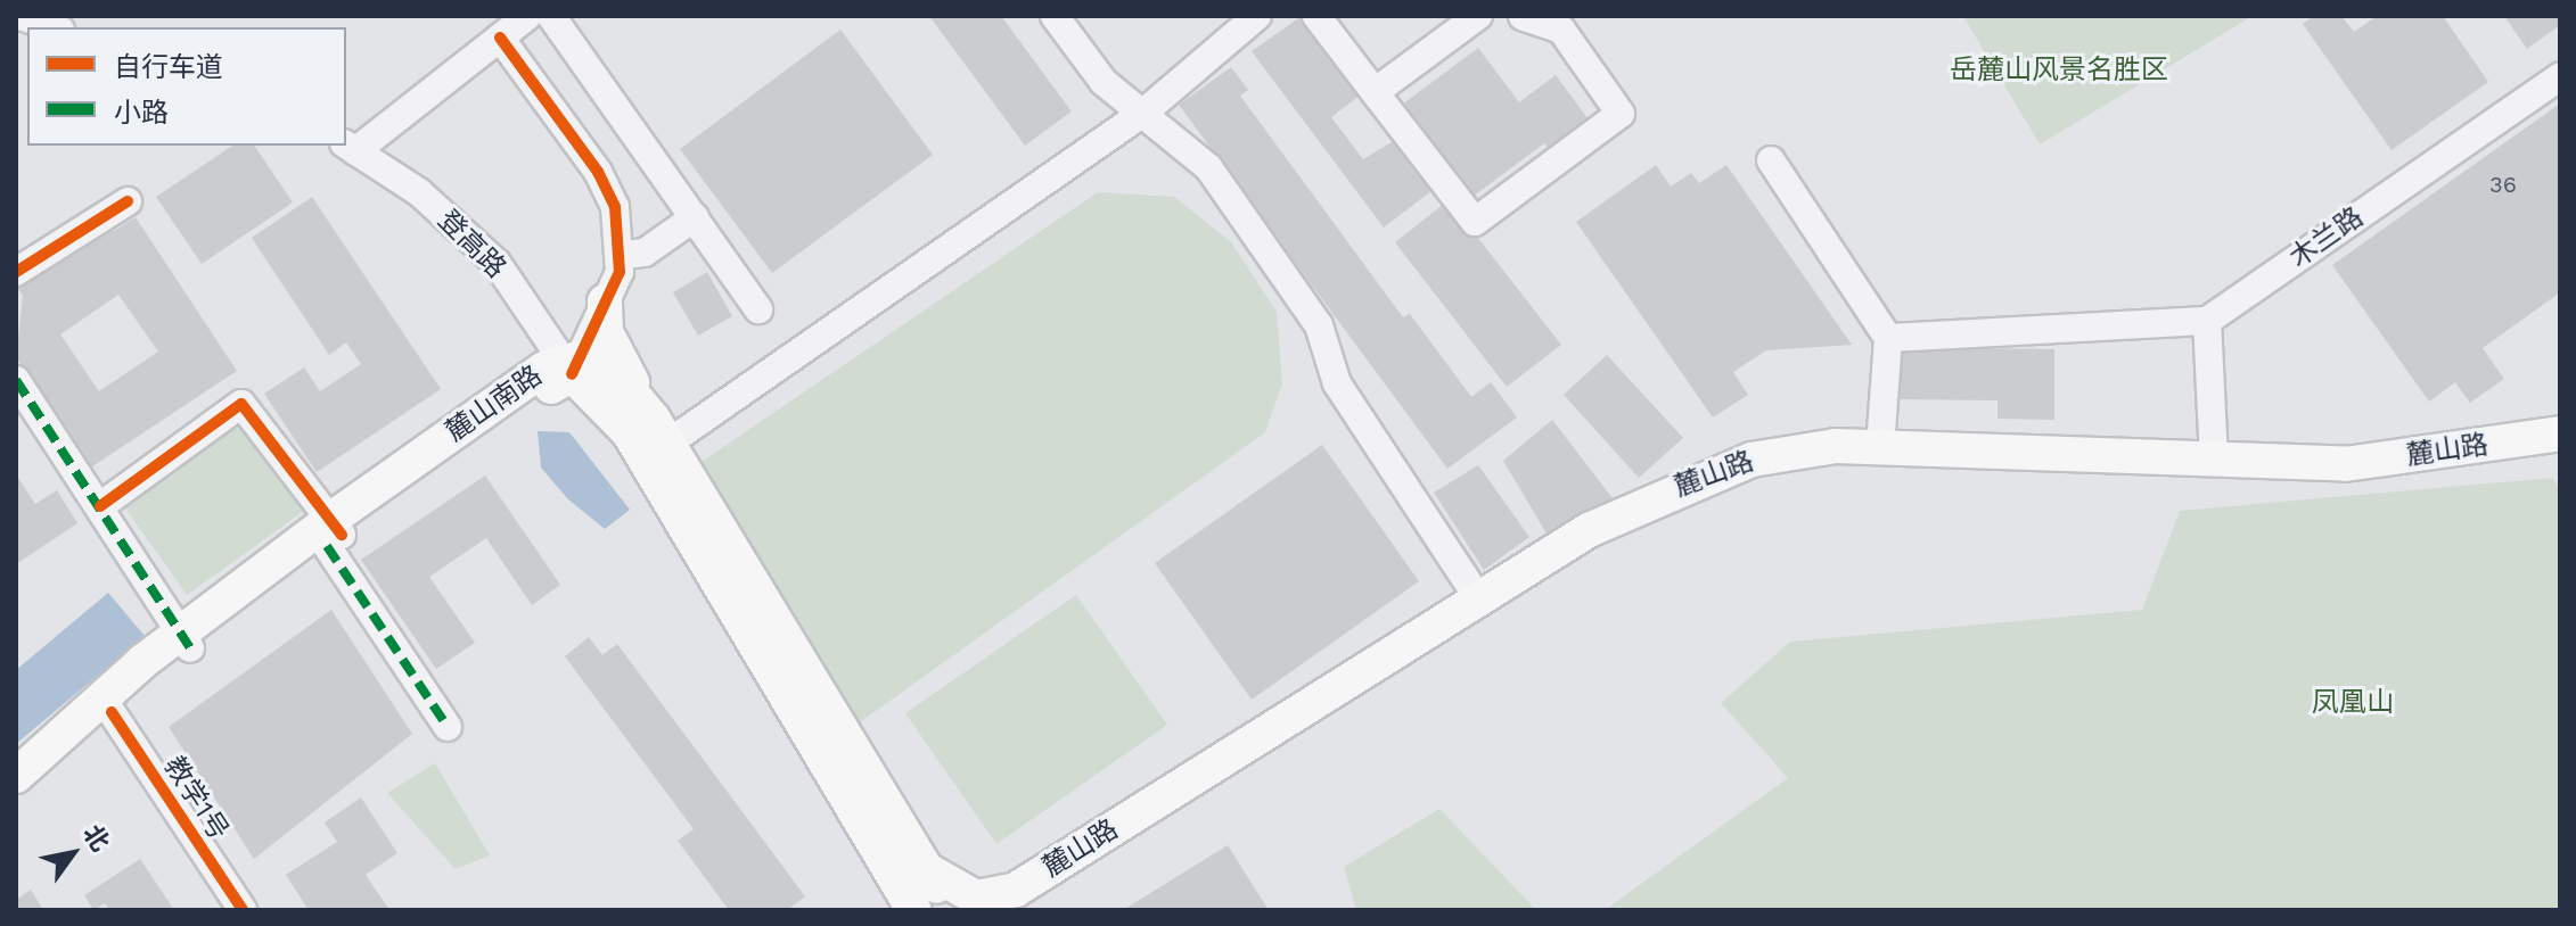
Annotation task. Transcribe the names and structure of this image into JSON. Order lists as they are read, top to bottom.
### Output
{
  "streets": {
    "main road": ["麓山南路", "麓山路"],
    "street": ["木兰路", "登高路", "教学1号"]
  },
  "crossings": [
    ["登高路", "麓山南路"],
    ["麓山南路", "教学1号"]
  ],
  "parks": ["岳麓山风景名胜区", "凤凰山"],
  "house_numbers": ["36"],
  "legend": ["自行车道", "小路"],
  "north": "top right"
}
